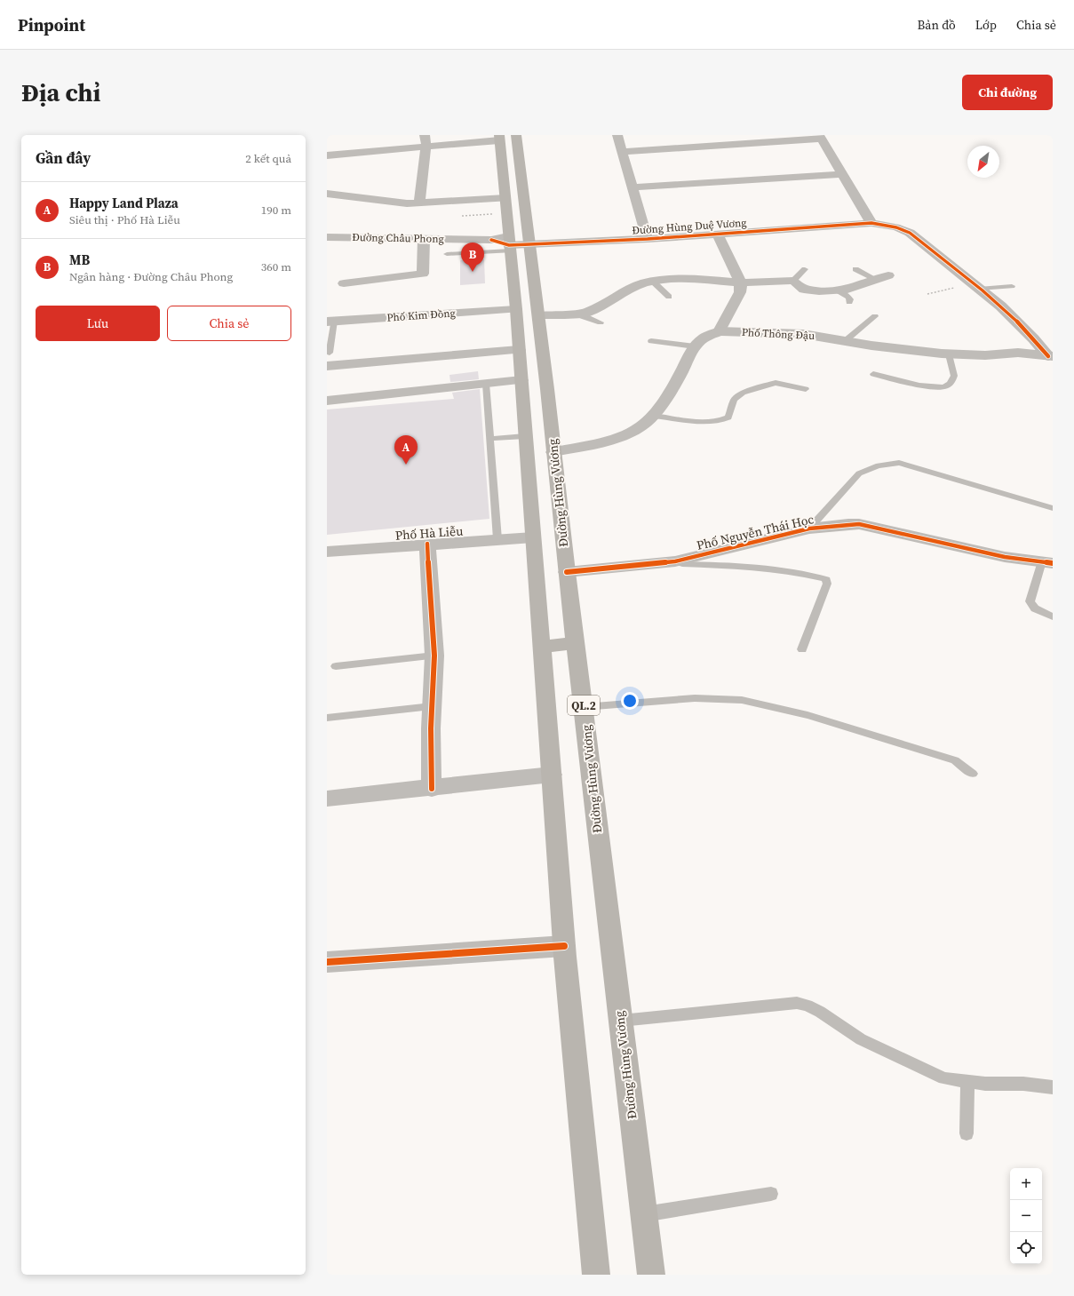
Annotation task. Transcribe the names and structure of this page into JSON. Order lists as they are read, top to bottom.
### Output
{
  "streets": {
    "main road": ["Đường Hùng Vương", "QL.2"],
    "street": [
      "Đường Hùng Duệ Vương",
      "Đường Châu Phong",
      "Phố Kim Đồng",
      "Phố Thông Đậu",
      "Phố Nguyễn Thái Học",
      "Phố Hà Liễu"
    ]
  },
  "crossings": [
    ["Đường Hùng Duệ Vương", "Đường Châu Phong"],
    ["Đường Hùng Duệ Vương", "Đường Hùng Vương"],
    ["Phố Thông Đậu", "Đường Hùng Vương"],
    ["Đường Hùng Vương", "Phố Nguyễn Thái Học"]
  ],
  "north": "bottom left",
  "page": {
    "header": "Pinpoint",
    "nav": ["Bản đồ", "Lớp", "Chia sẻ"],
    "buttons": [
      "Chỉ đường",
      ["Lưu", "Chia sẻ"]
    ],
    "title": "Địa chỉ",
    "heading": ["Gần đây", "2 kết quả"],
    "list": [
      {
        "mark": "A",
        "name": "Happy Land Plaza",
        "note": "Siêu thị · Phố Hà Liễu",
        "value": "190 m"
      },
      {
        "mark": "B",
        "name": "MB",
        "note": "Ngân hàng · Đường Châu Phong",
        "value": "360 m"
      }
    ],
    "pins": ["B", "A"],
    "map_buttons": ["+", "−"]
  }
}
